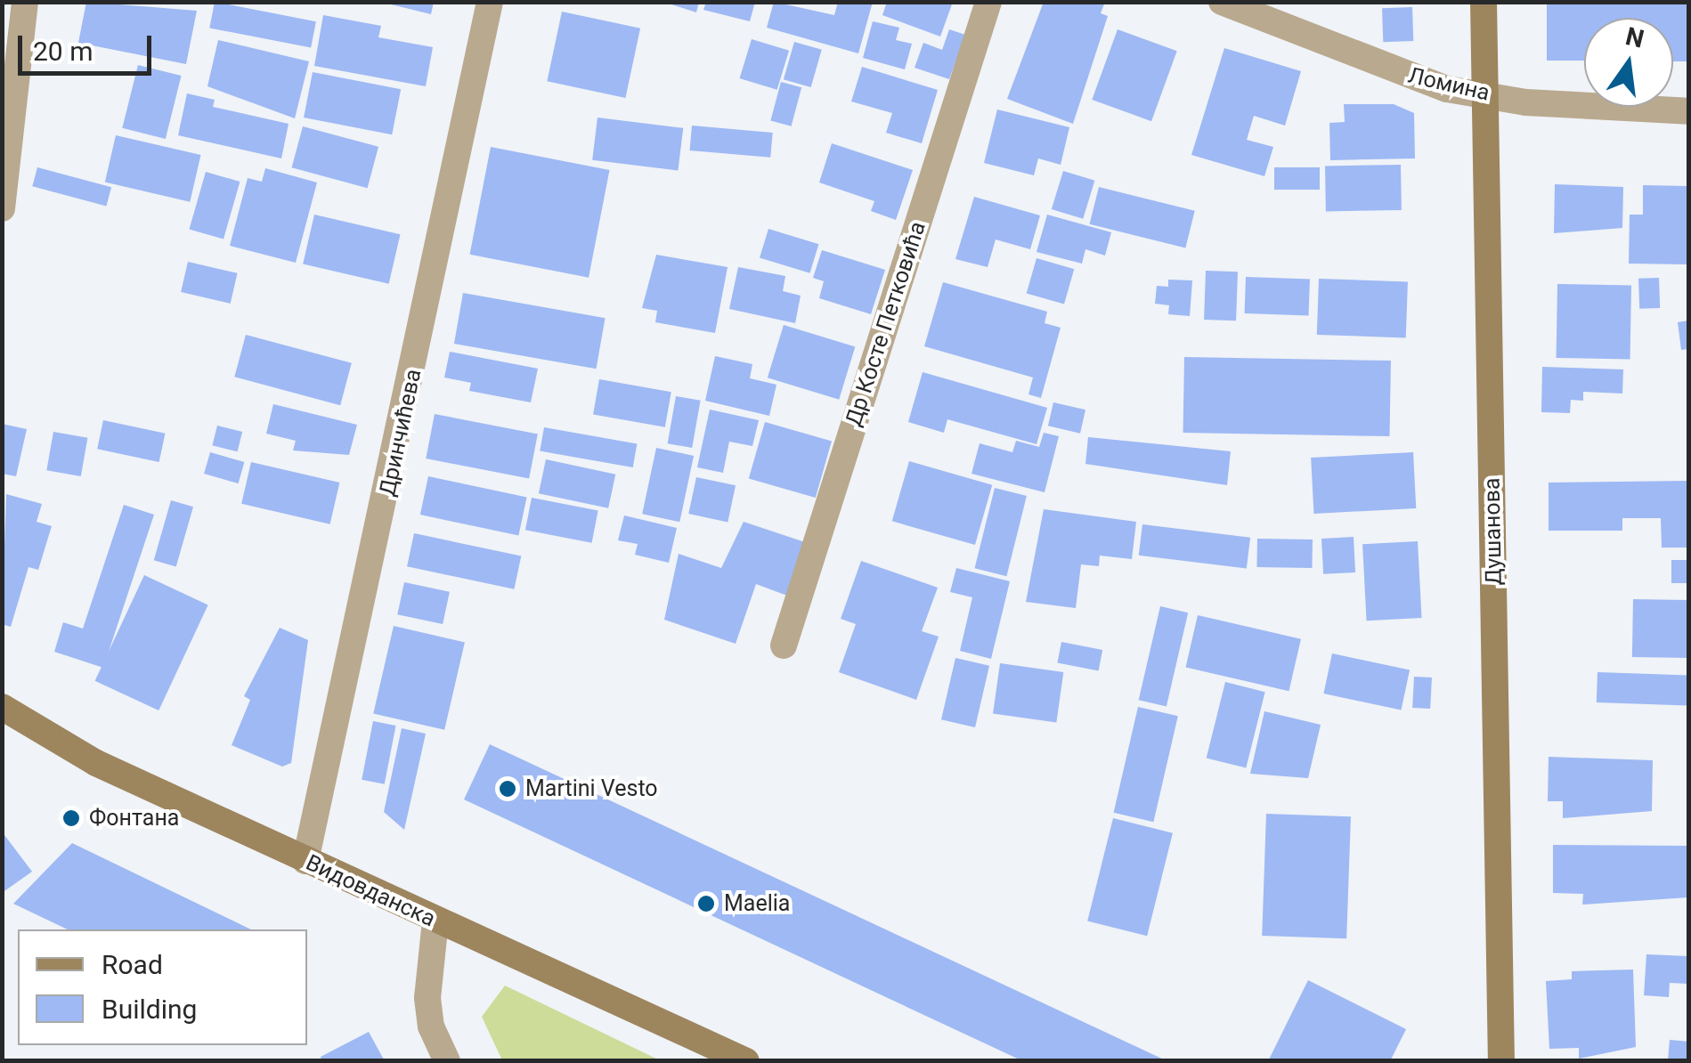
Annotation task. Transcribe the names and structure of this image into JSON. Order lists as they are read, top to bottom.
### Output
{
  "streets": {
    "main road": ["Душанова", "Видовданска"],
    "street": ["Ломина", "Др Косте Петковића", "Дринчићева"]
  },
  "crossings": [
    ["Ломина", "Душанова"],
    ["Дринчићева", "Видовданска"]
  ],
  "places": ["Martini Vesto", "Фонтана", "Maelia"],
  "legend": ["Road", "Building"],
  "scale_bar": "20 m",
  "north": "top"
}
